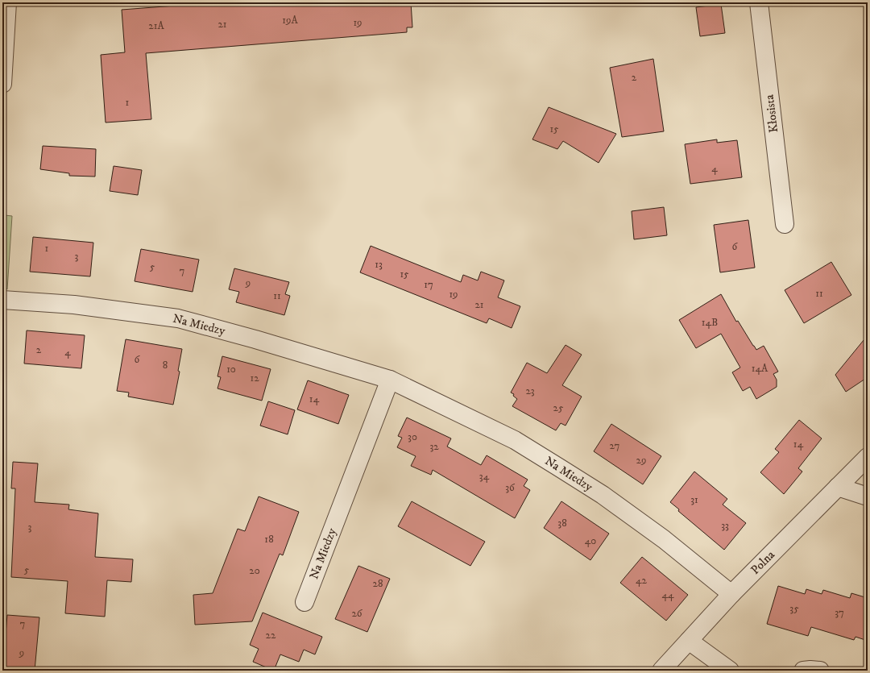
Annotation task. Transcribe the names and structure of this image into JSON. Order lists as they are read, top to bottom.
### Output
{
  "streets": {
    "street": ["Kłosista", "Na Miedzy", "Polna"]
  },
  "crossings": [
    ["Na Miedzy", "Polna"]
  ],
  "house_numbers": [
    "19A",
    "19",
    "21",
    "21A",
    "2",
    "1",
    "15",
    "4",
    "6",
    "1",
    "3",
    "13",
    "5",
    "7",
    "15",
    "9",
    "17",
    "11",
    "19",
    "11",
    "21",
    "14B",
    "2",
    "4",
    "6",
    "8",
    "14A",
    "10",
    "12",
    "23",
    "14",
    "25",
    "30",
    "14",
    "27",
    "32",
    "29",
    "34",
    "36",
    "31",
    "38",
    "33",
    "3",
    "18",
    "40",
    "5",
    "20",
    "42",
    "28",
    "44",
    "35",
    "37",
    "26",
    "7",
    "22",
    "9"
  ]
}
